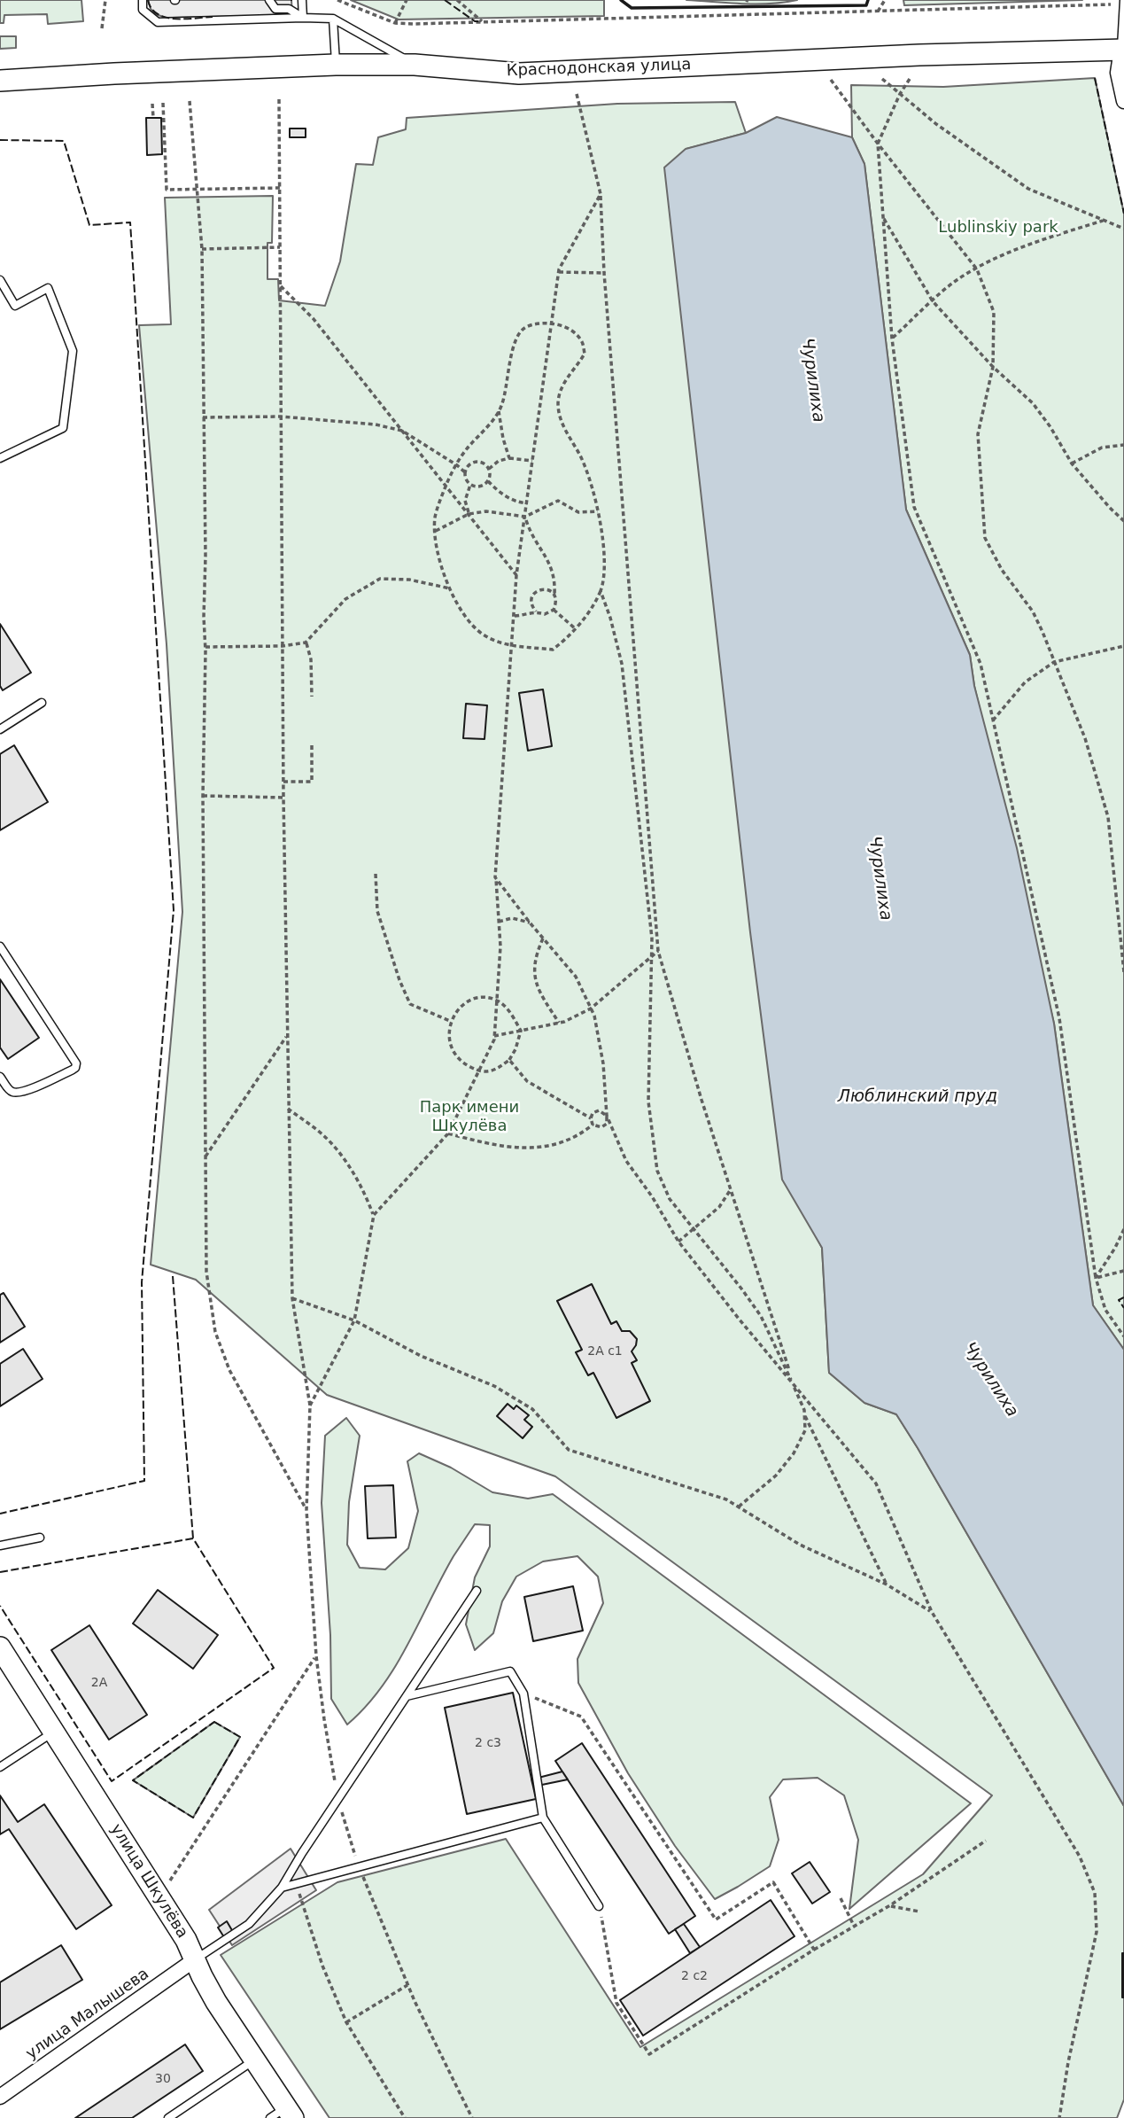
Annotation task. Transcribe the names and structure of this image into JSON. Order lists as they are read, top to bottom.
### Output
{
  "streets": {
    "main road": ["Краснодонская улица", "улица Шкулёва"],
    "street": ["улица Малышева"]
  },
  "crossings": [
    ["улица Шкулёва", "улица Малышева"]
  ],
  "water": ["Чурилиха", "Люблинский пруд"],
  "parks": ["Lublinskiy park", "Парк имени Шкулёва"],
  "house_numbers": [
    "2А с1",
    "2А",
    "2 с3",
    "2 с2",
    "30"
  ]
}
